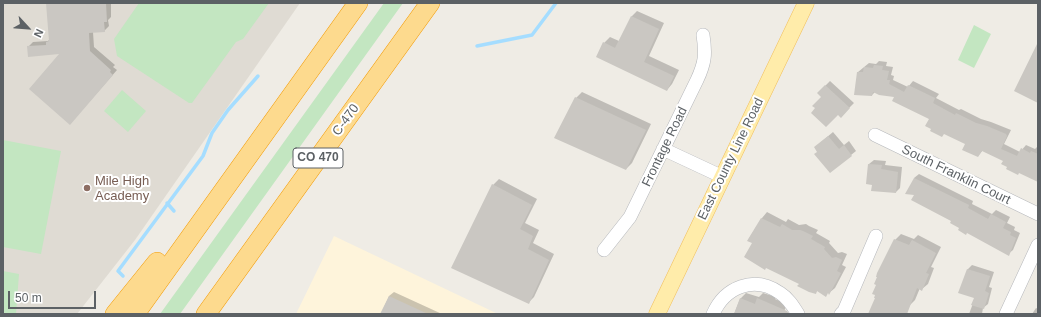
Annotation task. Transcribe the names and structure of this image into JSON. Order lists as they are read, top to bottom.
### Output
{
  "streets": {
    "highway": ["C-470", "CO 470"],
    "main road": ["East County Line Road"],
    "street": ["Frontage Road", "South Franklin Court"]
  },
  "places": ["Mile High Academy"],
  "scale_bar": "50 m",
  "north": "bottom right"
}
